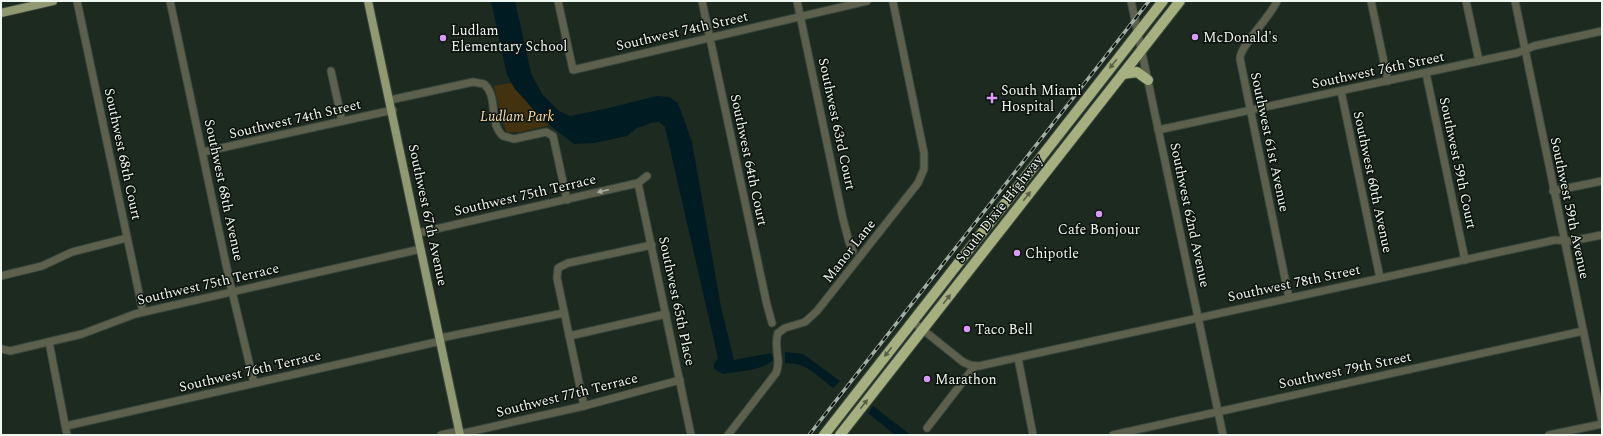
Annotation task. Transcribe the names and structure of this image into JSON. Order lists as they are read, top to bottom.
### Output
{
  "streets": {
    "highway": ["South Dixie Highway"],
    "main road": ["Southwest 67th Avenue"],
    "street": [
      "Southwest 74th Street",
      "Southwest 76th Street",
      "Southwest 63rd Court",
      "Southwest 61st Avenue",
      "Southwest 68th Court",
      "Southwest 64th Court",
      "Southwest 59th Court",
      "Southwest 60th Avenue",
      "Southwest 68th Avenue",
      "Southwest 75th Terrace",
      "Southwest 59th Avenue",
      "Southwest 62nd Avenue",
      "Manor Lane",
      "Southwest 78th Street",
      "Southwest 65th Place",
      "Southwest 79th Street",
      "Southwest 76th Terrace",
      "Southwest 77th Terrace"
    ]
  },
  "crossings": [
    ["Southwest 74th Street", "Southwest 63rd Court"],
    ["Southwest 74th Street", "Southwest 64th Court"],
    ["Southwest 74th Street", "Southwest 68th Avenue"],
    ["Southwest 74th Street", "Southwest 67th Avenue"],
    ["Southwest 76th Street", "Southwest 61st Avenue"],
    ["Southwest 76th Street", "Southwest 59th Court"],
    ["Southwest 76th Street", "Southwest 60th Avenue"],
    ["Southwest 76th Street", "Southwest 59th Avenue"],
    ["Southwest 76th Street", "Southwest 62nd Avenue"],
    ["Southwest 61st Avenue", "Southwest 78th Street"],
    ["Southwest 68th Court", "Southwest 75th Terrace"],
    ["Southwest 59th Court", "Southwest 78th Street"],
    ["Southwest 60th Avenue", "Southwest 78th Street"],
    ["Southwest 68th Avenue", "Southwest 75th Terrace"],
    ["Southwest 68th Avenue", "Southwest 76th Terrace"],
    ["Southwest 75th Terrace", "Southwest 67th Avenue"],
    ["Southwest 75th Terrace", "Southwest 65th Place"],
    ["Southwest 59th Avenue", "Southwest 78th Street"],
    ["Southwest 59th Avenue", "Southwest 79th Street"],
    ["South Dixie Highway", "Southwest 62nd Avenue"],
    ["Southwest 67th Avenue", "Southwest 76th Terrace"],
    ["Southwest 67th Avenue", "Southwest 77th Terrace"],
    ["Southwest 62nd Avenue", "Southwest 78th Street"],
    ["Southwest 62nd Avenue", "Southwest 79th Street"],
    ["Southwest 65th Place", "Southwest 77th Terrace"]
  ],
  "parks": ["Ludlam Park"],
  "places": {
    "other": [
      "McDonald's",
      "Ludlam Elementary School",
      "Cafe Bonjour",
      "Chipotle",
      "Taco Bell",
      "Marathon"
    ],
    "health": ["South Miami Hospital"]
  }
}
